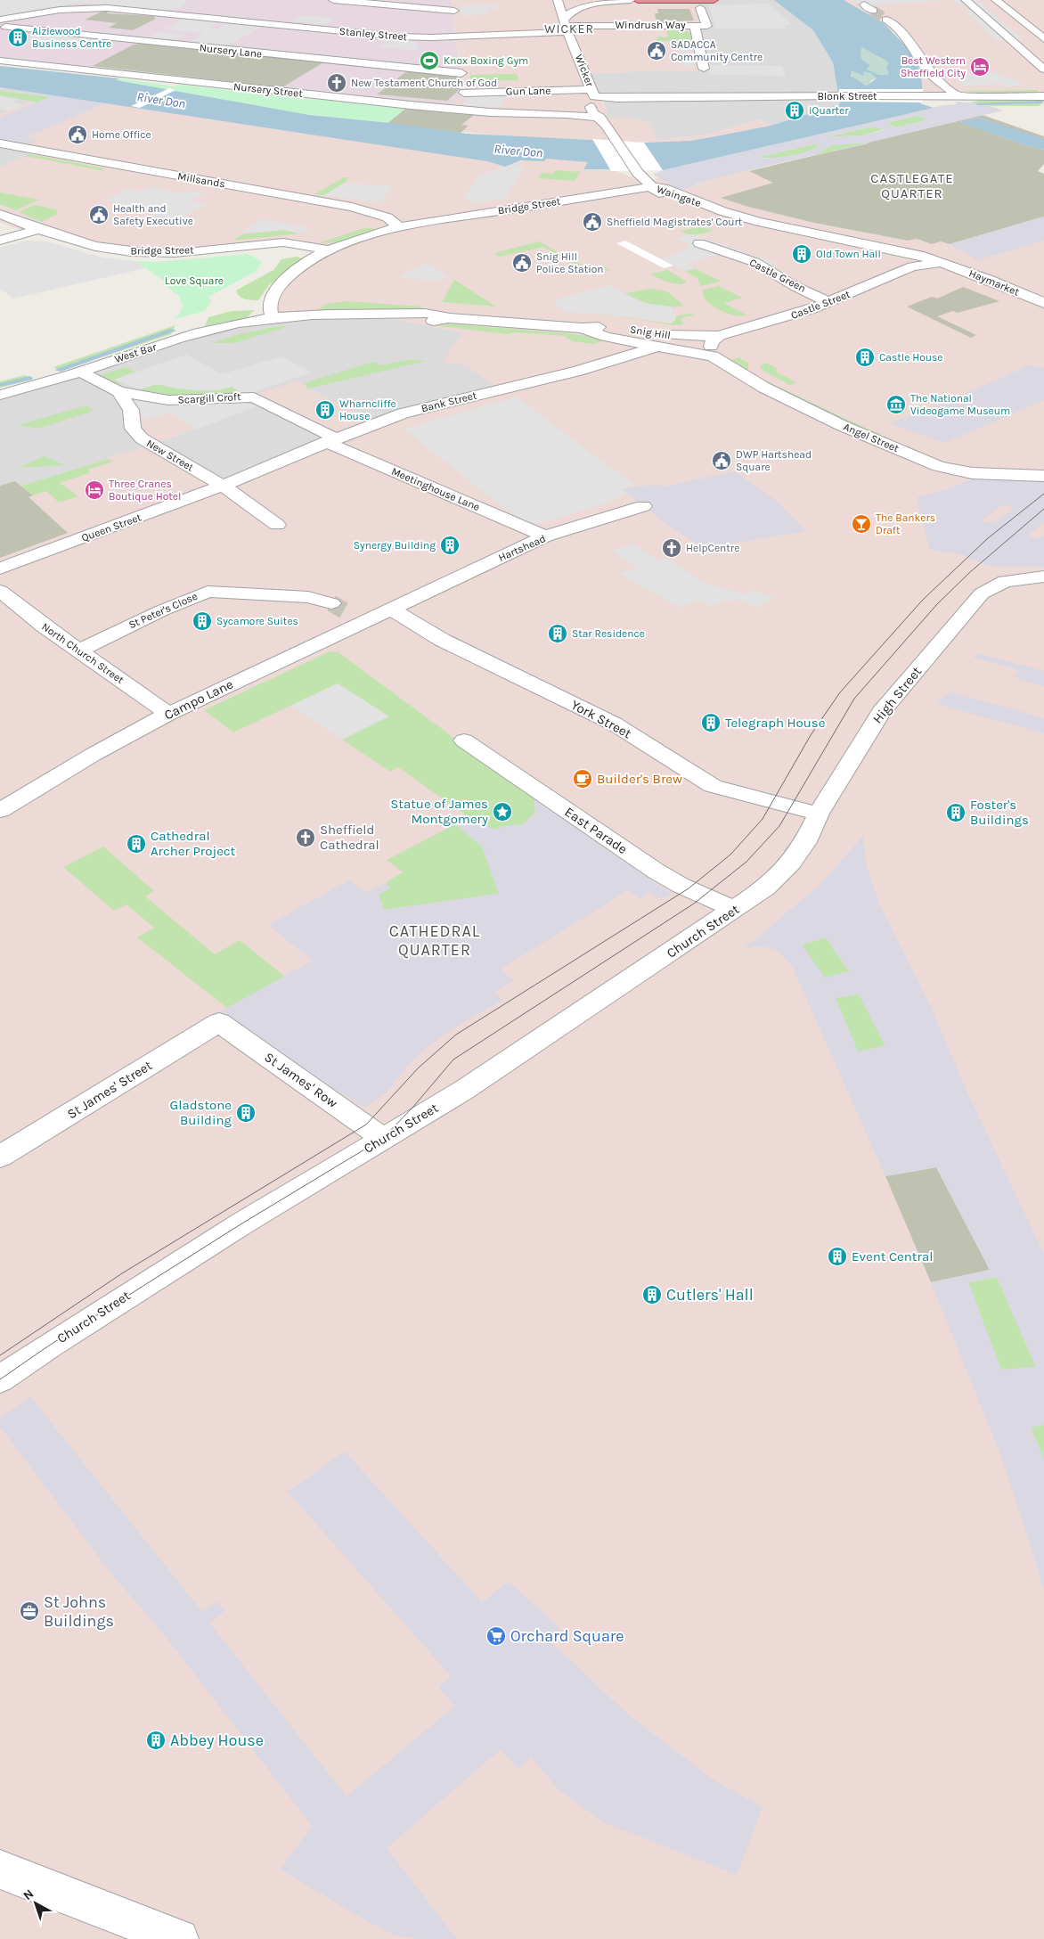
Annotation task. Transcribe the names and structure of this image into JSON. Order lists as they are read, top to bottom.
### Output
{
  "streets": {
    "street": [
      "Windrush Way",
      "Stanley Street",
      "Nursery Lane",
      "Wicker",
      "Nursery Street",
      "Gun Lane",
      "Blonk Street",
      "Millsands",
      "Waingate",
      "Bridge Street",
      "Castle Green",
      "Haymarket",
      "Castle Street",
      "Snig Hill",
      "West Bar",
      "Scargill Croft",
      "Bank Street",
      "Angel Street",
      "New Street",
      "Meetinghouse Lane",
      "Queen Street",
      "Hartshead",
      "St Peter's Close",
      "North Church Street",
      "High Street",
      "Campo Lane",
      "York Street",
      "East Parade",
      "Church Street",
      "St James' Row",
      "St James' Street"
    ]
  },
  "crossings": [
    ["Windrush Way", "Stanley Street"],
    ["Windrush Way", "Wicker"],
    ["Stanley Street", "Wicker"],
    ["Nursery Lane", "Gun Lane"],
    ["Wicker", "Nursery Street"],
    ["Wicker", "Gun Lane"],
    ["Wicker", "Blonk Street"],
    ["Wicker", "Waingate"],
    ["Wicker", "Bridge Street"],
    ["Nursery Street", "Gun Lane"],
    ["Nursery Street", "Blonk Street"],
    ["Gun Lane", "Blonk Street"],
    ["Millsands", "Bridge Street"],
    ["Waingate", "Bridge Street"],
    ["Waingate", "Haymarket"],
    ["Waingate", "Castle Street"],
    ["Bridge Street", "Snig Hill"],
    ["Bridge Street", "West Bar"],
    ["Castle Green", "Castle Street"],
    ["Haymarket", "Castle Street"],
    ["Castle Street", "Snig Hill"],
    ["Snig Hill", "West Bar"],
    ["Snig Hill", "Bank Street"],
    ["Snig Hill", "Angel Street"],
    ["West Bar", "Scargill Croft"],
    ["Scargill Croft", "Bank Street"],
    ["Scargill Croft", "New Street"],
    ["Scargill Croft", "Meetinghouse Lane"],
    ["Bank Street", "New Street"],
    ["Bank Street", "Meetinghouse Lane"],
    ["Bank Street", "Queen Street"],
    ["New Street", "Queen Street"],
    ["Meetinghouse Lane", "Hartshead"],
    ["Hartshead", "Campo Lane"],
    ["Hartshead", "York Street"],
    ["St Peter's Close", "North Church Street"],
    ["St Peter's Close", "Campo Lane"],
    ["North Church Street", "Campo Lane"],
    ["High Street", "York Street"],
    ["High Street", "Church Street"],
    ["Campo Lane", "York Street"],
    ["East Parade", "Church Street"],
    ["Church Street", "St James' Row"],
    ["St James' Row", "St James' Street"]
  ],
  "districts": ["WICKER", "CASTLEGATE QUARTER", "CATHEDRAL QUARTER"],
  "water": ["River Don"],
  "parks": ["Love Square"],
  "places": {
    "building": [
      "Aizlewood Business Centre",
      "iQuarter",
      "Old Town Hall",
      "Castle House",
      "Wharncliffe House",
      "Synergy Building",
      "Sycamore Suites",
      "Star Residence",
      "Telegraph House",
      "Foster's Buildings",
      "Cathedral Archer Project",
      "Gladstone Building",
      "Event Central",
      "Cutlers' Hall",
      "Abbey House"
    ],
    "public building": [
      "SADACCA Community Centre",
      "Home Office",
      "Health and Safety Executive",
      "Sheffield Magistrates' Court",
      "Snig Hill Police Station",
      "DWP Hartshead Square"
    ],
    "sports": ["Knox Boxing Gym"],
    "hotel": ["Best Western Sheffield City", "Three Cranes Boutique Hotel"],
    "church": ["New Testament Church of God", "HelpCentre", "Sheffield Cathedral"],
    "museum": ["The National Videogame Museum"],
    "bar": ["The Bankers Draft"],
    "cafe": ["Builder's Brew"],
    "place": ["Statue of James Montgomery"],
    "office": ["St Johns Buildings"],
    "supermarket": ["Orchard Square"]
  },
  "north": "top left"
}
